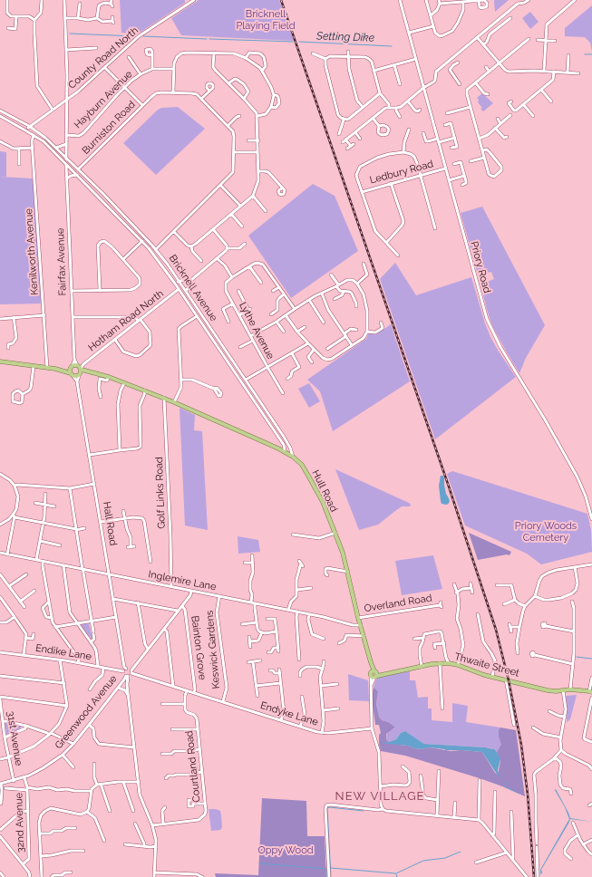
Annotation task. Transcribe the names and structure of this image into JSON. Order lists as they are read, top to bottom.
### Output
{
  "streets": {
    "main road": ["Hull Road", "Thwaite Street"],
    "street": [
      "County Road North",
      "Hayburn Avenue",
      "Burniston Road",
      "Ledbury Road",
      "Kenilworth Avenue",
      "Fairfax Avenue",
      "Priory Road",
      "Bricknell Avenue",
      "Hotham Road North",
      "Lythe Avenue",
      "Golf Links Road",
      "Hall Road",
      "Inglemire Lane",
      "Overland Road",
      "Bainton Grove",
      "Keswick Gardens",
      "Endike Lane",
      "Greenwood Avenue",
      "Endyke Lane",
      "31st Avenue",
      "Courtland Road",
      "32nd Avenue"
    ]
  },
  "crossings": [
    ["County Road North", "Fairfax Avenue"],
    ["County Road North", "Bricknell Avenue"],
    ["Hayburn Avenue", "Fairfax Avenue"],
    ["Burniston Road", "Bricknell Avenue"],
    ["Ledbury Road", "Priory Road"],
    ["Kenilworth Avenue", "Bricknell Avenue"],
    ["Fairfax Avenue", "Bricknell Avenue"],
    ["Fairfax Avenue", "Hotham Road North"],
    ["Fairfax Avenue", "Hull Road"],
    ["Fairfax Avenue", "Hall Road"],
    ["Bricknell Avenue", "Hotham Road North"],
    ["Bricknell Avenue", "Hull Road"],
    ["Hotham Road North", "Hull Road"],
    ["Hotham Road North", "Hall Road"],
    ["Hull Road", "Golf Links Road"],
    ["Hull Road", "Hall Road"],
    ["Hull Road", "Inglemire Lane"],
    ["Hull Road", "Overland Road"],
    ["Hull Road", "Thwaite Street"],
    ["Golf Links Road", "Inglemire Lane"],
    ["Hall Road", "Inglemire Lane"],
    ["Hall Road", "Endike Lane"],
    ["Hall Road", "Greenwood Avenue"],
    ["Inglemire Lane", "Keswick Gardens"],
    ["Keswick Gardens", "Endyke Lane"],
    ["Endike Lane", "Greenwood Avenue"],
    ["Greenwood Avenue", "31st Avenue"],
    ["Greenwood Avenue", "32nd Avenue"]
  ],
  "districts": ["NEW VILLAGE"],
  "water": ["Setting Dike"],
  "parks": ["Bricknell Playing Field", "Priory Woods Cemetery", "Oppy Wood"]
}
